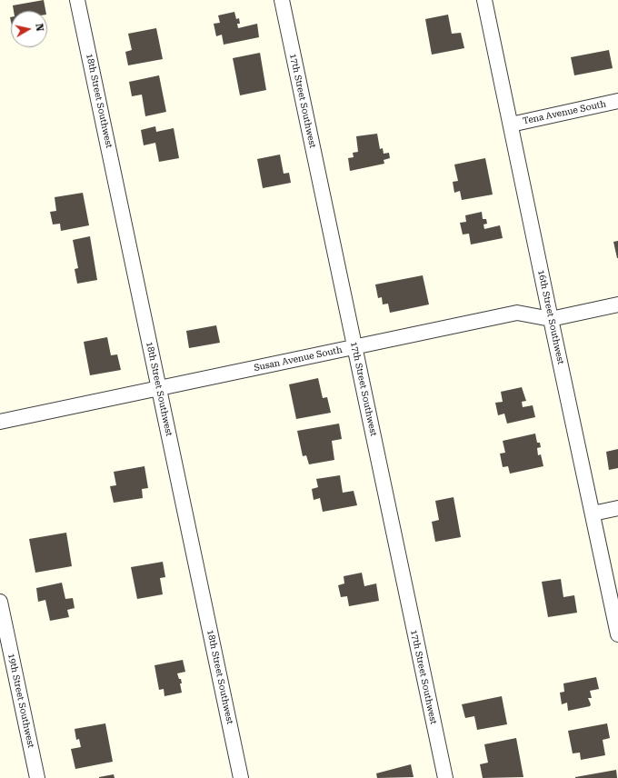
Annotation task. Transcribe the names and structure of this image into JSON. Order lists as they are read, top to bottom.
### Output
{
  "streets": {
    "street": [
      "18th Street Southwest",
      "17th Street Southwest",
      "Tena Avenue South",
      "16th Street Southwest",
      "Susan Avenue South",
      "19th Street Southwest"
    ]
  },
  "crossings": [
    ["18th Street Southwest", "Susan Avenue South"],
    ["17th Street Southwest", "Susan Avenue South"],
    ["Tena Avenue South", "16th Street Southwest"],
    ["16th Street Southwest", "Susan Avenue South"]
  ],
  "north": "right"
}
